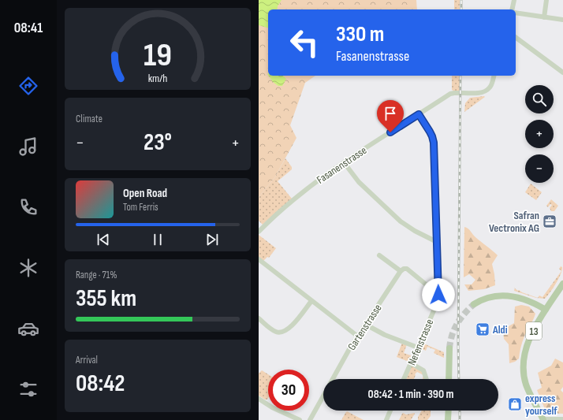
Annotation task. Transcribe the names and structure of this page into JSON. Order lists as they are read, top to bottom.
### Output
{
  "streets": {
    "main road": ["13"],
    "street": ["Fasanenstrasse", "Gartenstrasse", "Nefenstrasse"]
  },
  "crossings": [
    ["Fasanenstrasse", "Nefenstrasse"]
  ],
  "places": {
    "office": ["Safran Vectronix AG"],
    "supermarket": ["Aldi"],
    "shop": ["express yourself"]
  },
  "page": {
    "tabs": "08:41",
    "turn": ["330 m", "Fasanenstrasse"],
    "map_buttons": ["+", "−"],
    "tile": [
      "Climate",
      ["Range · 71%", "355 km"],
      ["Arrival", "08:42"]
    ],
    "heat": ["−", "23°", "+"],
    "song": ["Open Road", "Tom Ferris"],
    "limit": "30",
    "trip": "08:42 · 1 min · 390 m",
    "gauge": ["19", "km/h"]
  }
}
